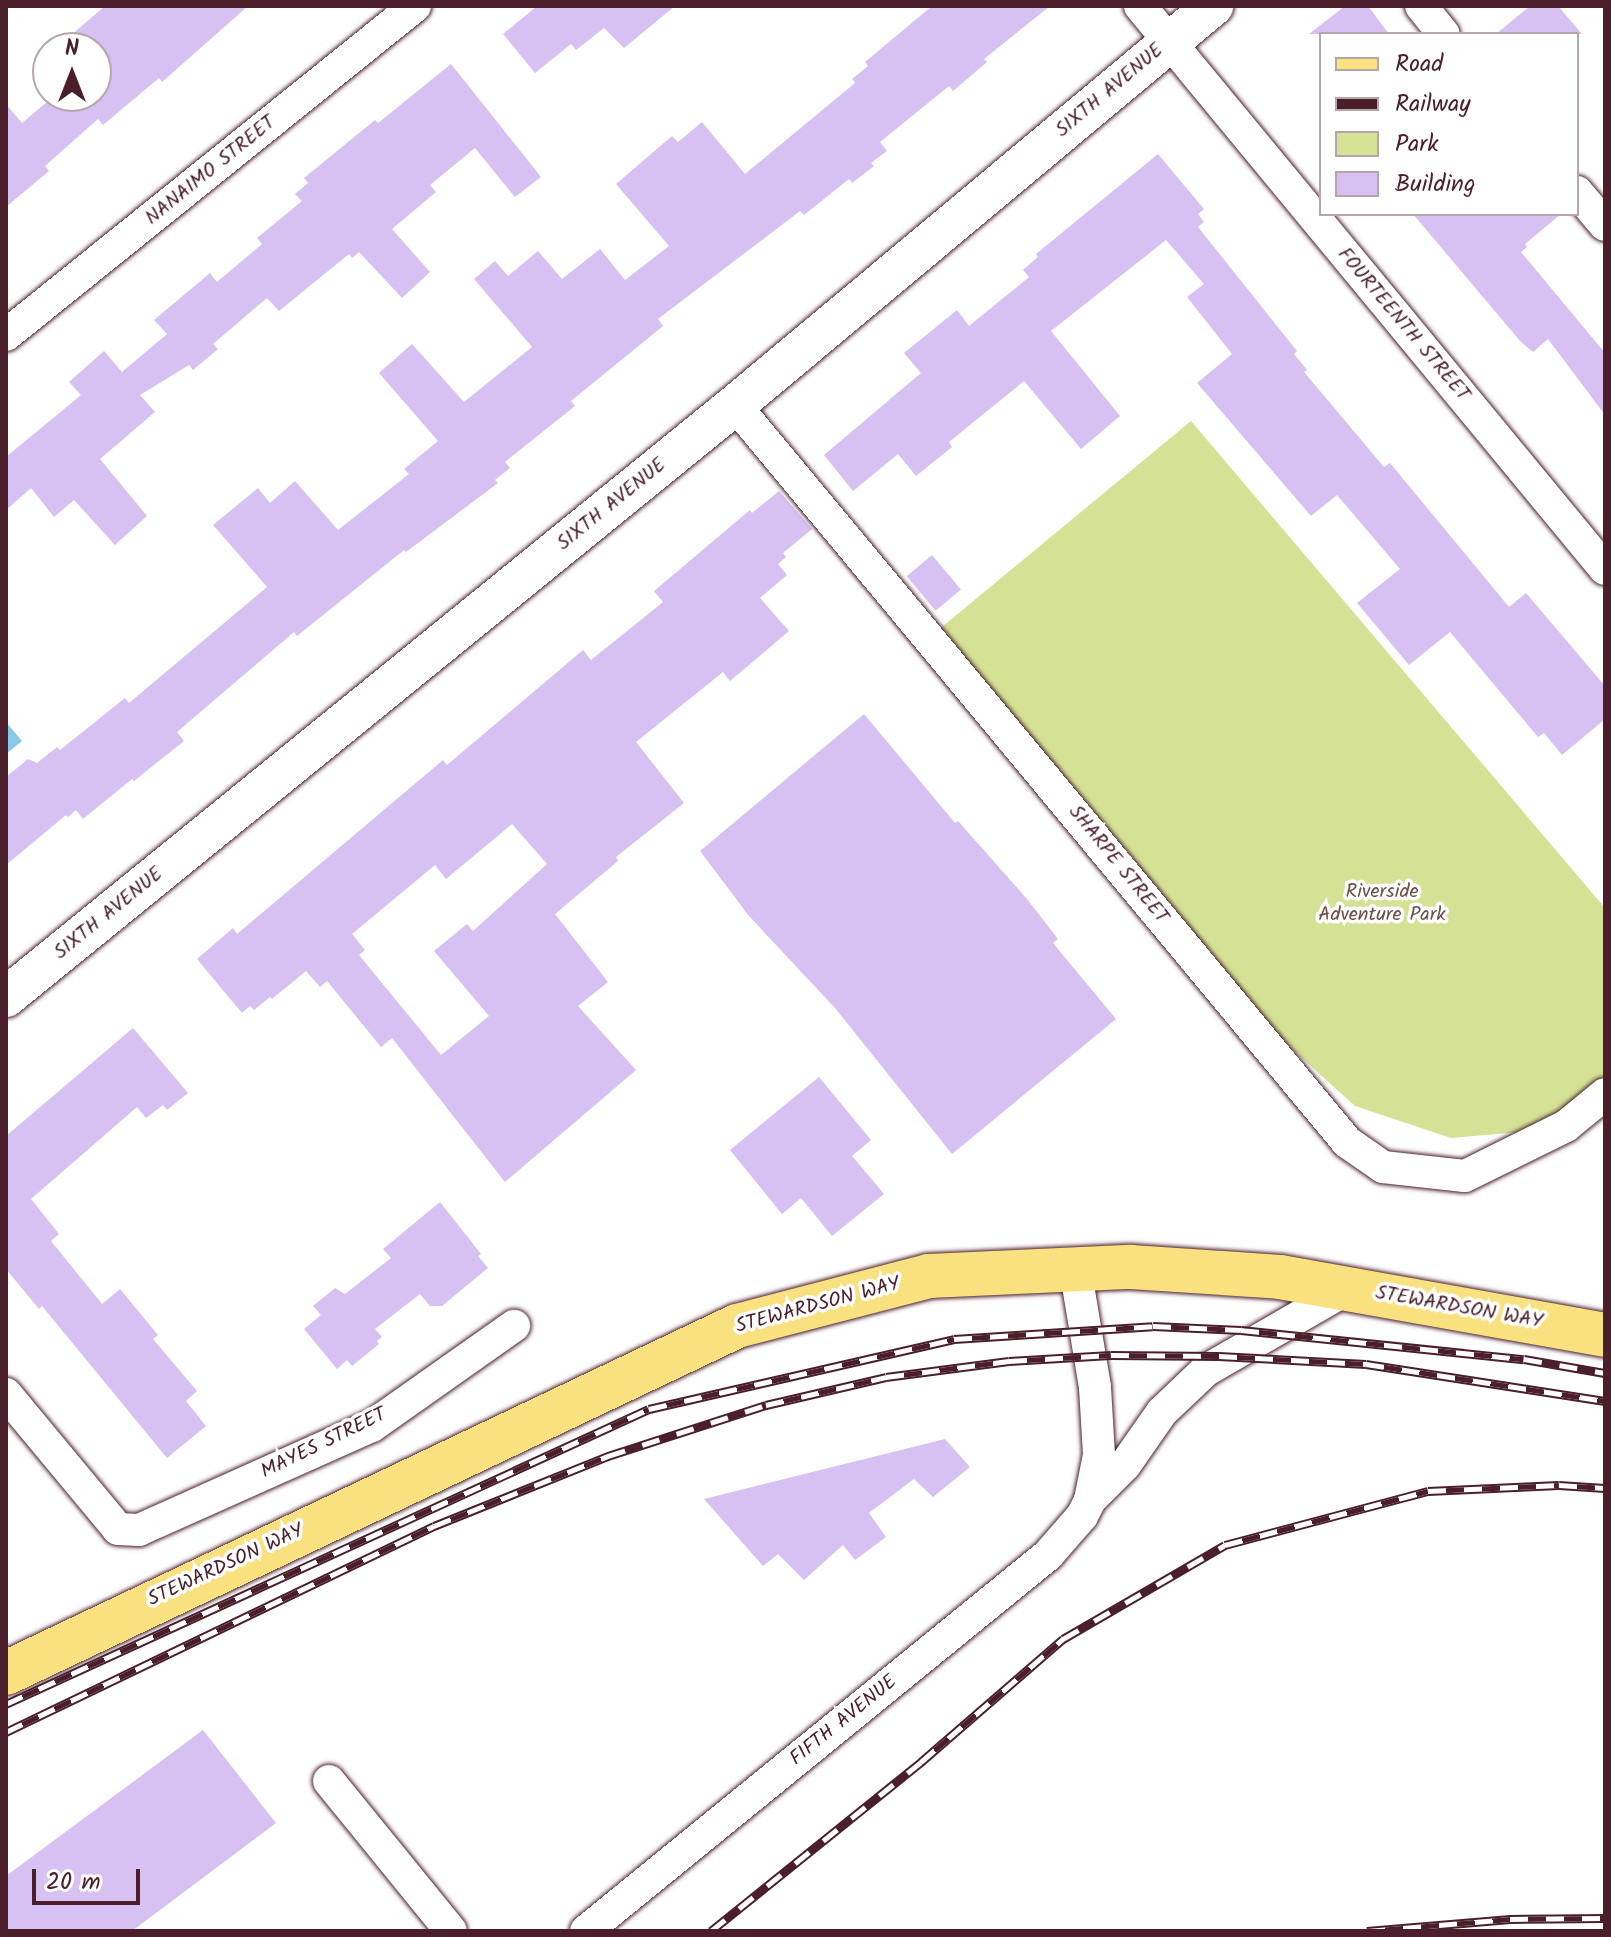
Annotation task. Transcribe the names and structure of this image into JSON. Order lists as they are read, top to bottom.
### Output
{
  "streets": {
    "main road": ["STEWARDSON WAY"],
    "street": [
      "SIXTH AVENUE",
      "NANAIMO STREET",
      "FOURTEENTH STREET",
      "SHARPE STREET",
      "MAYES STREET",
      "FIFTH AVENUE"
    ]
  },
  "crossings": [
    ["SIXTH AVENUE", "FOURTEENTH STREET"],
    ["SIXTH AVENUE", "SHARPE STREET"],
    ["STEWARDSON WAY", "FIFTH AVENUE"]
  ],
  "parks": ["Riverside Adventure Park"],
  "legend": [
    "Road",
    "Railway",
    "Park",
    "Building"
  ],
  "scale_bar": "20 m",
  "north": "top"
}
